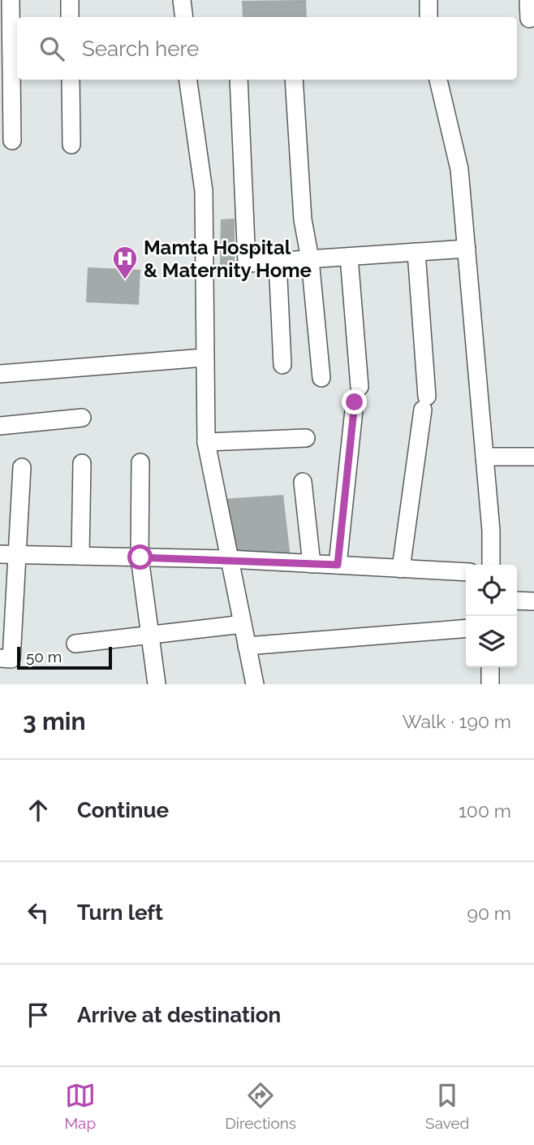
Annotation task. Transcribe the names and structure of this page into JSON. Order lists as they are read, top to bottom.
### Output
{
  "places": {
    "hospital": ["Mamta Hospital & Maternity Home"]
  },
  "scale_bar": "50 m",
  "page": {
    "search": "Search here",
    "scale": "50 m",
    "heading": ["3 min", "Walk · 190 m"],
    "list": [
      ["Continue", "100 m"],
      ["Turn left", "90 m"],
      "Arrive at destination"
    ],
    "nav": ["Map", "Directions", "Saved"]
  }
}
